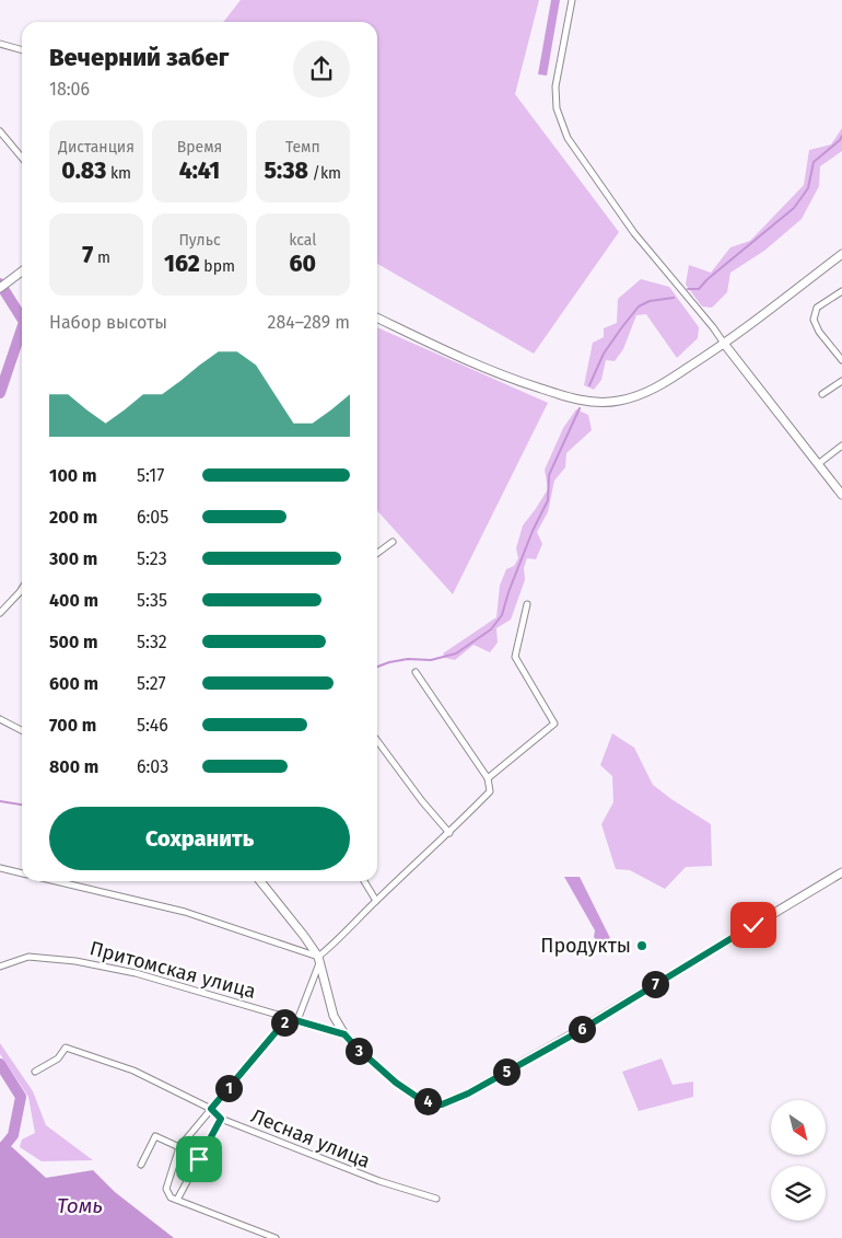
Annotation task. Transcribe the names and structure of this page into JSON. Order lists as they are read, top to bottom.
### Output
{
  "streets": {
    "street": ["Притомская улица", "Лесная улица"]
  },
  "water": ["Томь"],
  "places": ["Продукты"],
  "north": "bottom right",
  "page": {
    "heading": ["Вечерний забег", "18:06"],
    "stats": [
      ["Дистанция", "0.83 km"],
      ["Время", "4:41"],
      ["Темп", "5:38 /km"],
      ["7 m"],
      ["Пульс", "162 bpm"],
      ["kcal", "60"]
    ],
    "chart": ["Набор высоты", "284–289 m"],
    "list": [
      {
        "name": "100 m",
        "note": "5:17"
      },
      {
        "name": "200 m",
        "note": "6:05"
      },
      {
        "name": "300 m",
        "note": "5:23"
      },
      {
        "name": "400 m",
        "note": "5:35"
      },
      {
        "name": "500 m",
        "note": "5:32"
      },
      {
        "name": "600 m",
        "note": "5:27"
      },
      {
        "name": "700 m",
        "note": "5:46"
      },
      {
        "name": "800 m",
        "note": "6:03"
      }
    ],
    "buttons": "Сохранить",
    "pins": [
      "7",
      "2",
      "6",
      "3",
      "5",
      "1",
      "4"
    ]
  }
}
